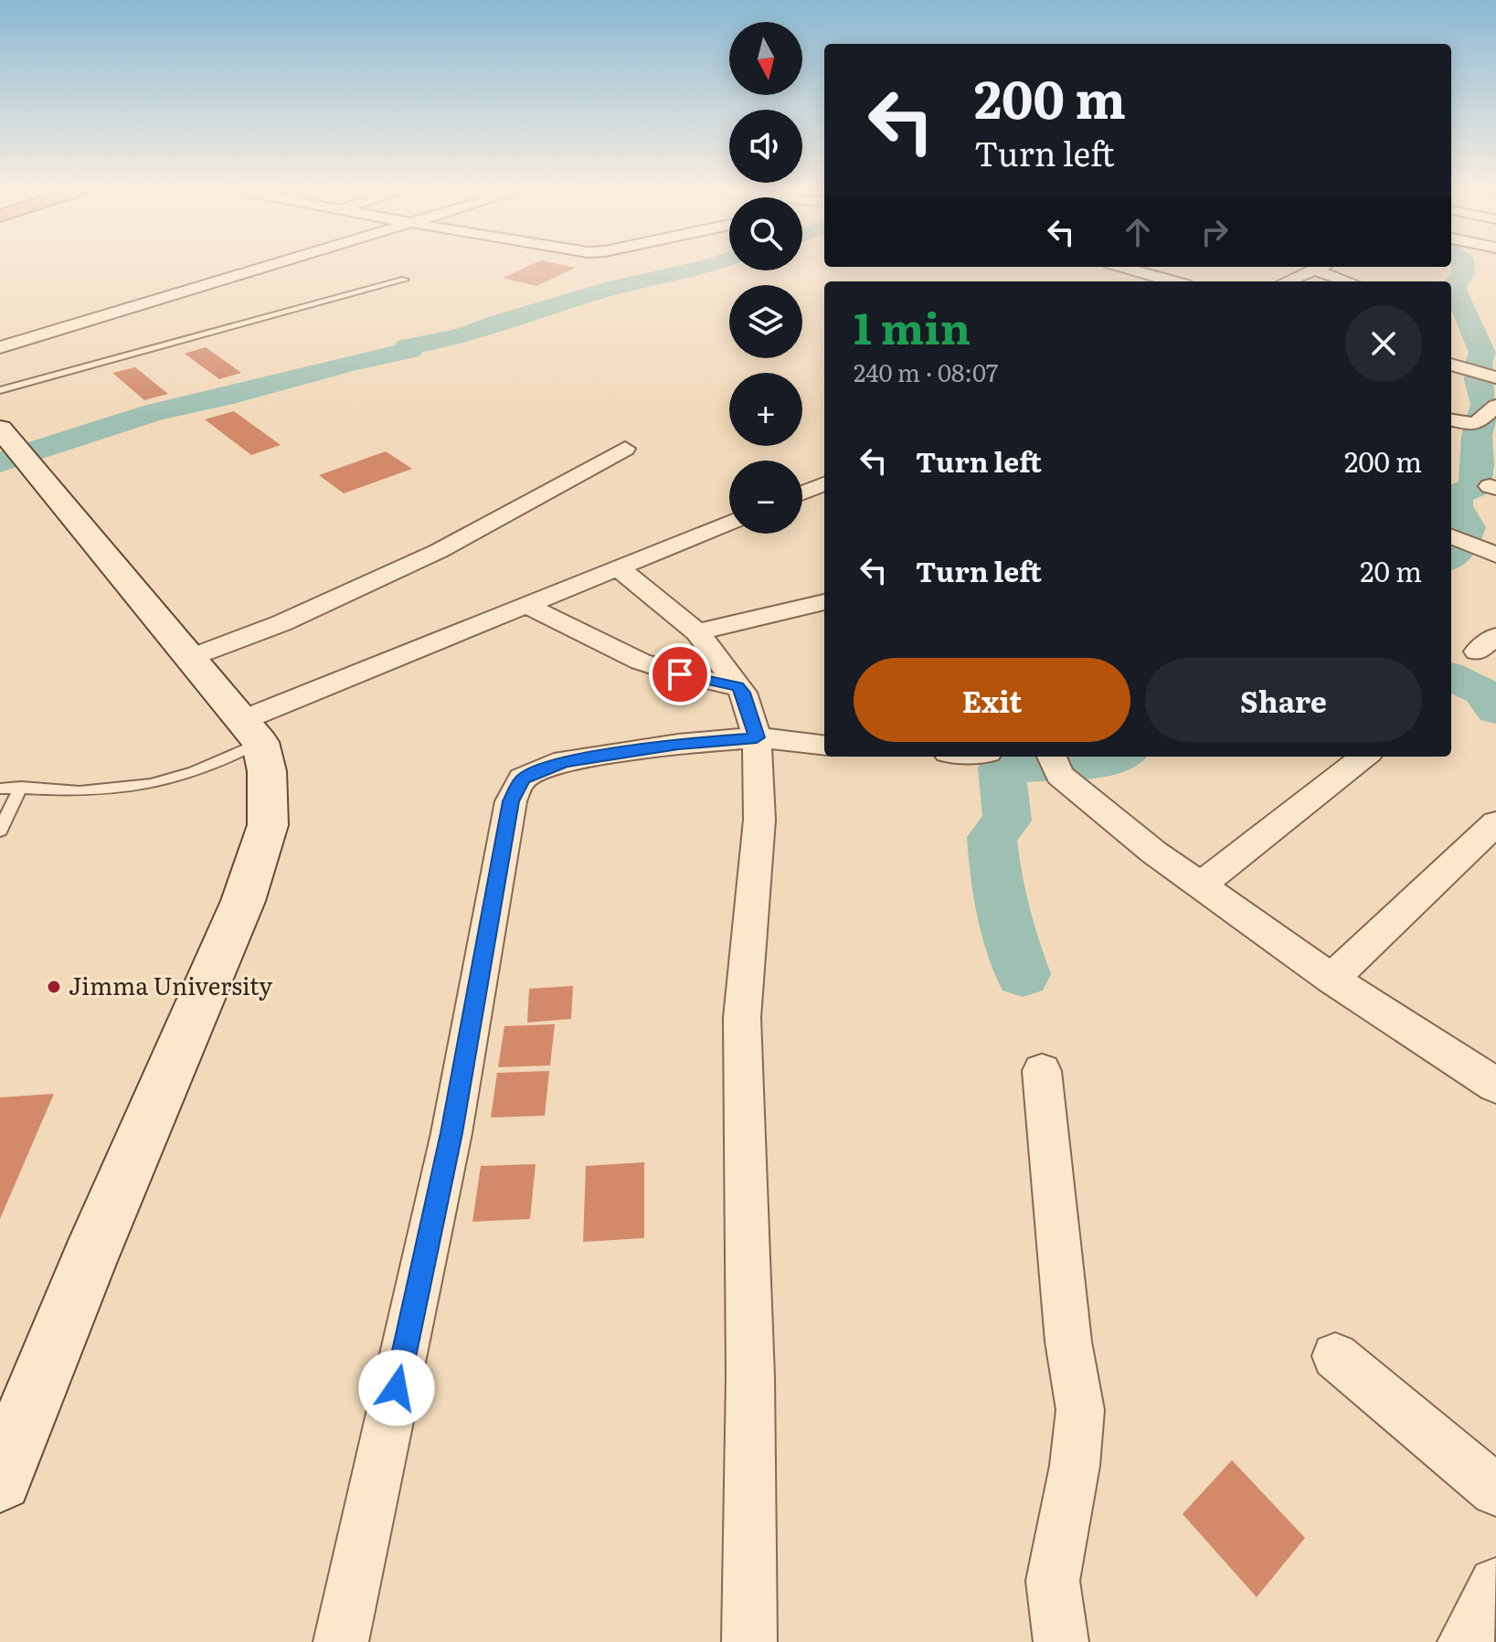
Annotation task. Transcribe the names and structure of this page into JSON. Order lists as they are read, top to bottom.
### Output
{
  "places": ["Jimma University"],
  "north": "bottom",
  "page": {
    "map_buttons": ["+", "−"],
    "turn": ["200 m", "Turn left"],
    "heading": ["1 min", "240 m · 08:07"],
    "list": [
      {
        "name": "Turn left",
        "value": "200 m"
      },
      {
        "name": "Turn left",
        "value": "20 m"
      }
    ],
    "buttons": ["Exit", "Share"]
  }
}
